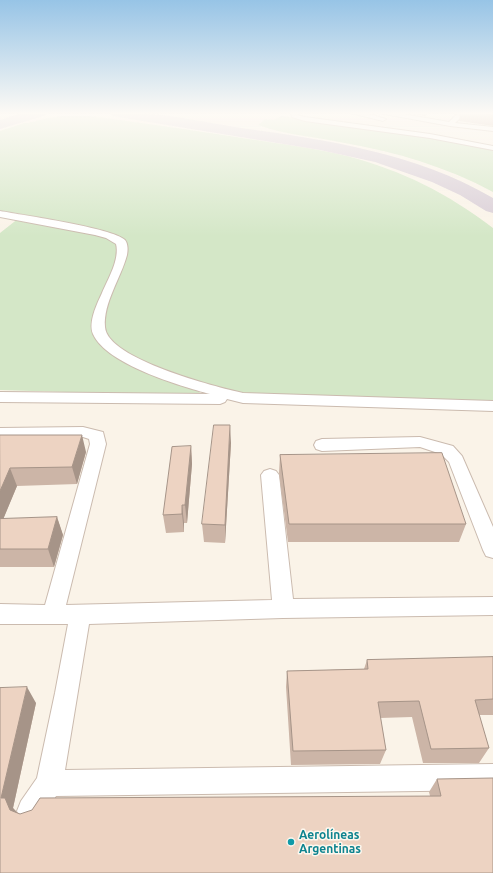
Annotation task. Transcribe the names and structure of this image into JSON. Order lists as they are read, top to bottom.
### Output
{
  "places": ["Aerolíneas Argentinas"]
}
